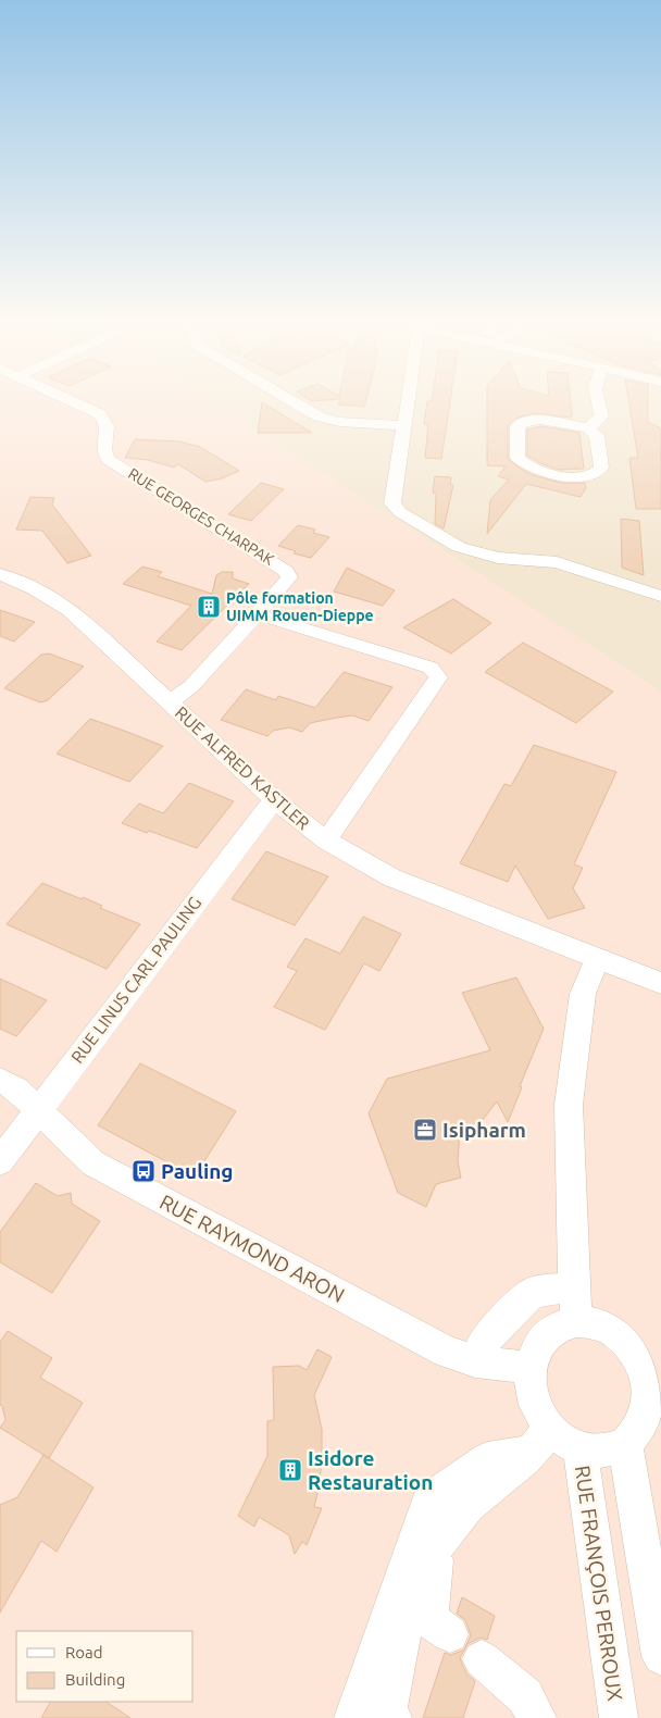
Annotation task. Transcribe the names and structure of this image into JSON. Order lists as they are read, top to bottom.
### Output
{
  "streets": {
    "street": [
      "RUE GEORGES CHARPAK",
      "RUE ALFRED KASTLER",
      "RUE LINUS CARL PAULING",
      "RUE RAYMOND ARON",
      "RUE FRANÇOIS PERROUX"
    ]
  },
  "crossings": [
    ["RUE GEORGES CHARPAK", "RUE ALFRED KASTLER"],
    ["RUE ALFRED KASTLER", "RUE LINUS CARL PAULING"],
    ["RUE LINUS CARL PAULING", "RUE RAYMOND ARON"],
    ["RUE RAYMOND ARON", "RUE FRANÇOIS PERROUX"]
  ],
  "places": {
    "building": ["Pôle formation UIMM Rouen-Dieppe", "Isidore Restauration"],
    "office": ["Isipharm"],
    "bus stop": ["Pauling"]
  },
  "legend": ["Road", "Building"]
}
